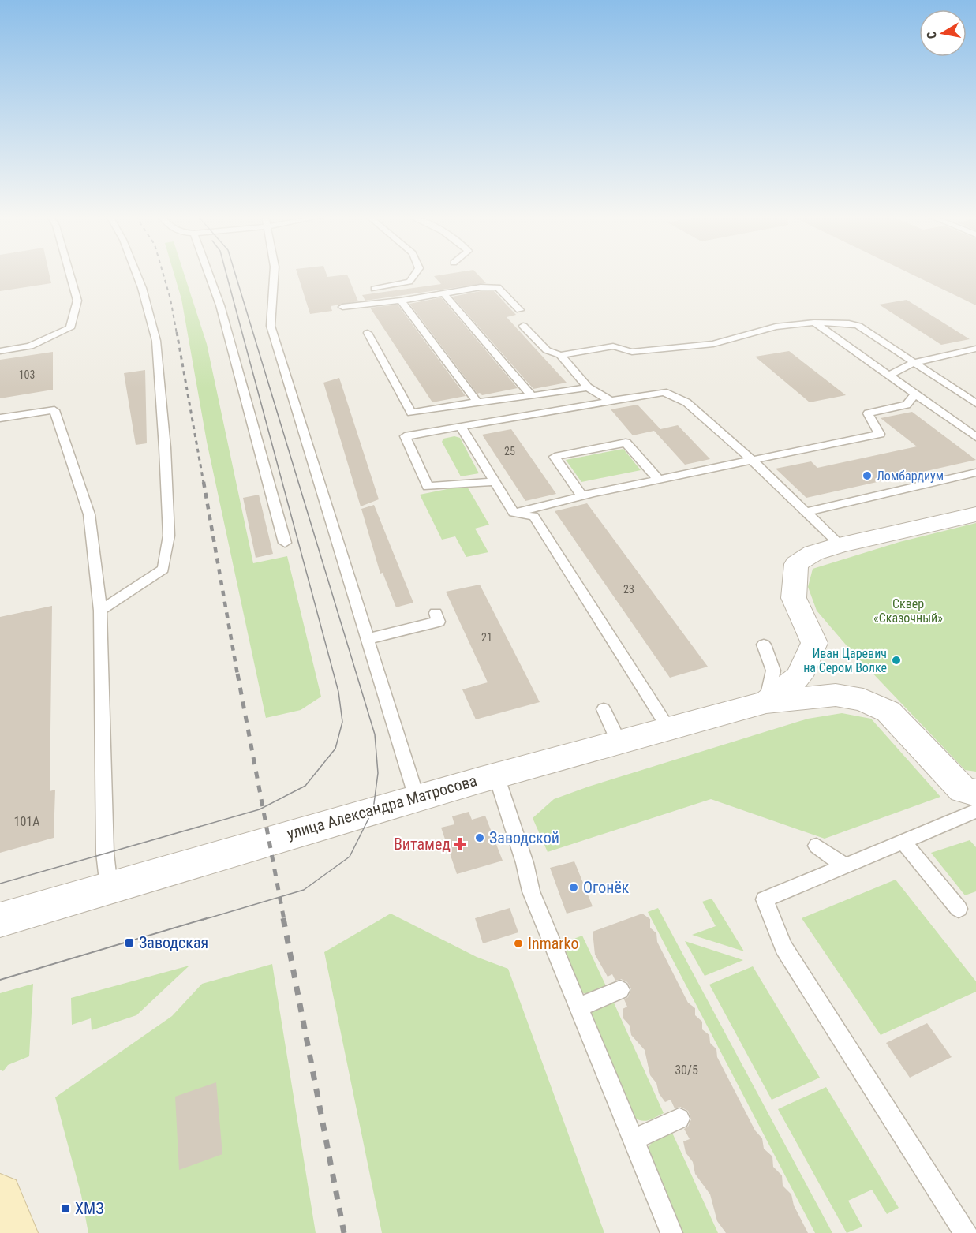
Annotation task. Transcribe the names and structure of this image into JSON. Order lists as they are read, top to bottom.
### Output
{
  "streets": {
    "street": ["улица Александра Матросова"]
  },
  "parks": ["Сквер «Сказочный»"],
  "places": {
    "other": [
      "Ломбардиум",
      "Иван Царевич на Сером Волке",
      "Заводской",
      "Огонёк",
      "Inmarko"
    ],
    "health": ["Витамед"],
    "transit": ["Заводская", "ХМЗ"]
  },
  "house_numbers": [
    "103",
    "25",
    "23",
    "21",
    "101А",
    "30/5"
  ],
  "north": "left"
}
